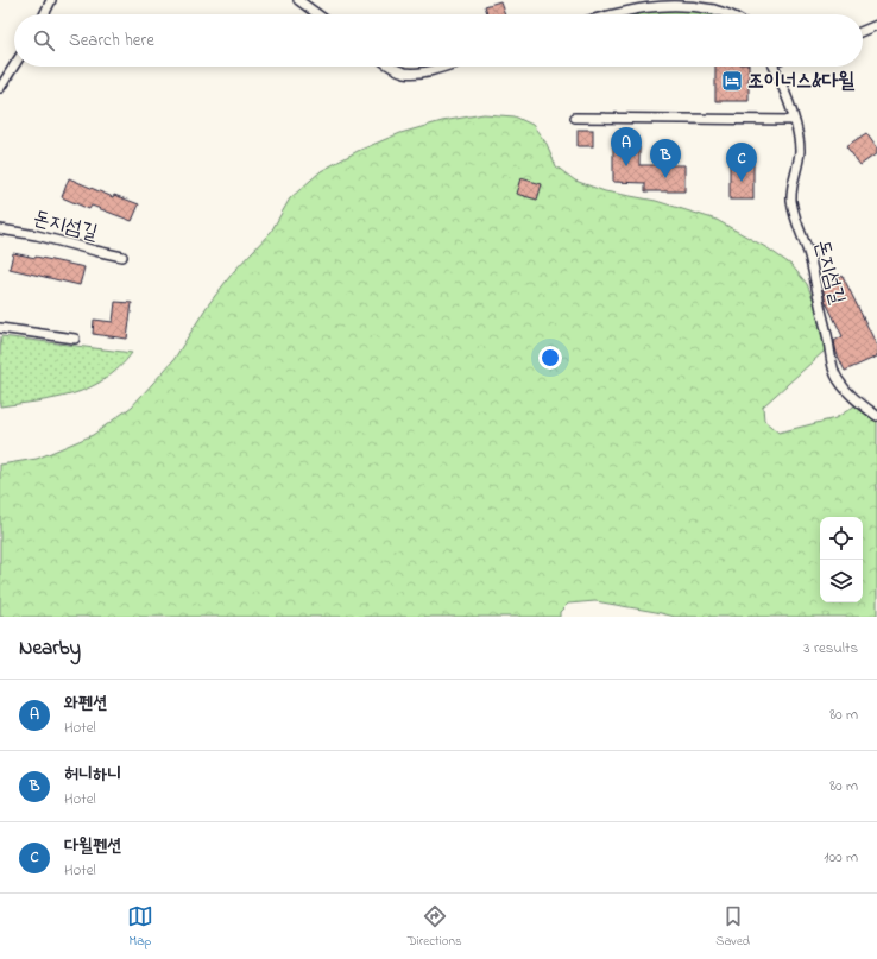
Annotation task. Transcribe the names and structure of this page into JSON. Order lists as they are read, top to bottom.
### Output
{
  "streets": {
    "lane": ["돈지섬길"]
  },
  "places": {
    "hotel": ["조이너스&다윌"]
  },
  "page": {
    "search": "Search here",
    "pins": ["A", "B", "C"],
    "heading": ["Nearby", "3 results"],
    "list": [
      {
        "mark": "A",
        "name": "와펜션",
        "note": "Hotel",
        "value": "80 m"
      },
      {
        "mark": "B",
        "name": "허니하니",
        "note": "Hotel",
        "value": "80 m"
      },
      {
        "mark": "C",
        "name": "다윌펜션",
        "note": "Hotel",
        "value": "100 m"
      }
    ],
    "nav": ["Map", "Directions", "Saved"]
  }
}
